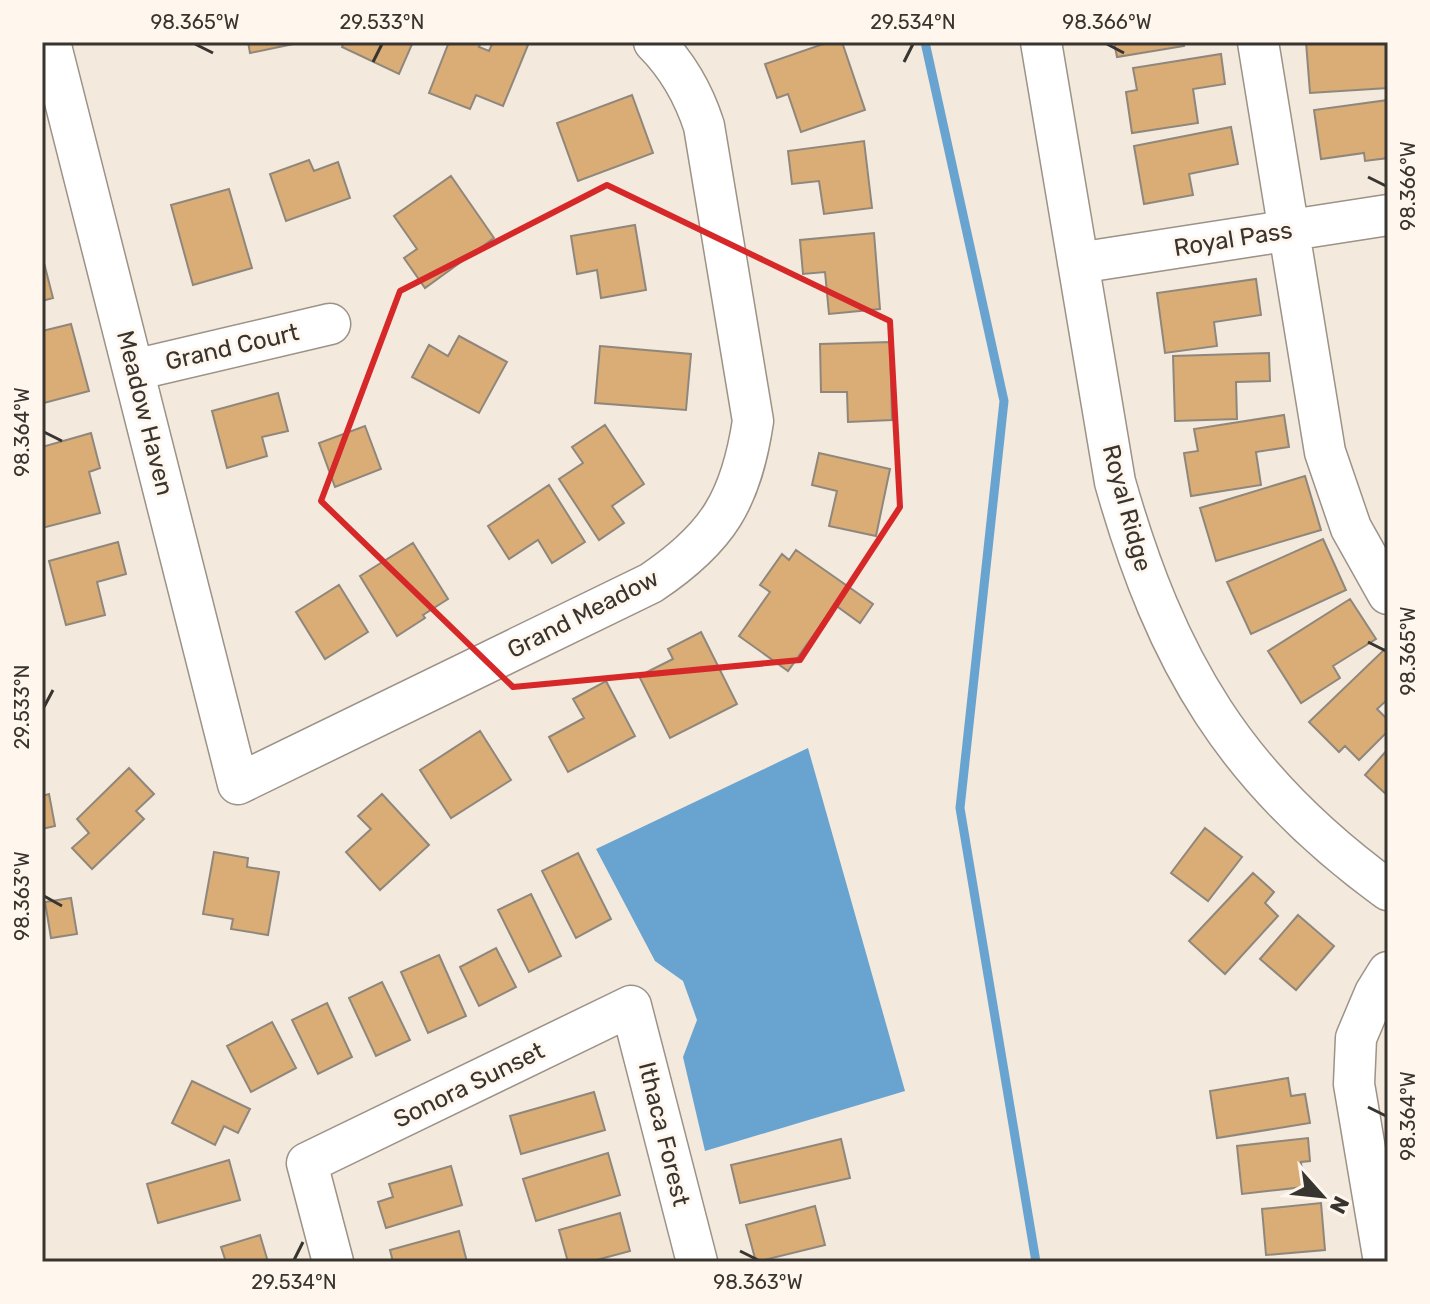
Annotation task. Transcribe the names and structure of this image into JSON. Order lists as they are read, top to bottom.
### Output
{
  "streets": {
    "street": [
      "Royal Pass",
      "Grand Court",
      "Meadow Haven",
      "Royal Ridge",
      "Grand Meadow",
      "Sonora Sunset",
      "Ithaca Forest"
    ]
  },
  "crossings": [
    ["Royal Pass", "Royal Ridge"],
    ["Grand Court", "Meadow Haven"],
    ["Meadow Haven", "Grand Meadow"],
    ["Sonora Sunset", "Ithaca Forest"]
  ],
  "north": "bottom right",
  "coordinates": [
    "98.365°W",
    "29.533°N",
    "29.534°N",
    "98.366°W",
    "98.364°W",
    "98.363°W"
  ]
}
